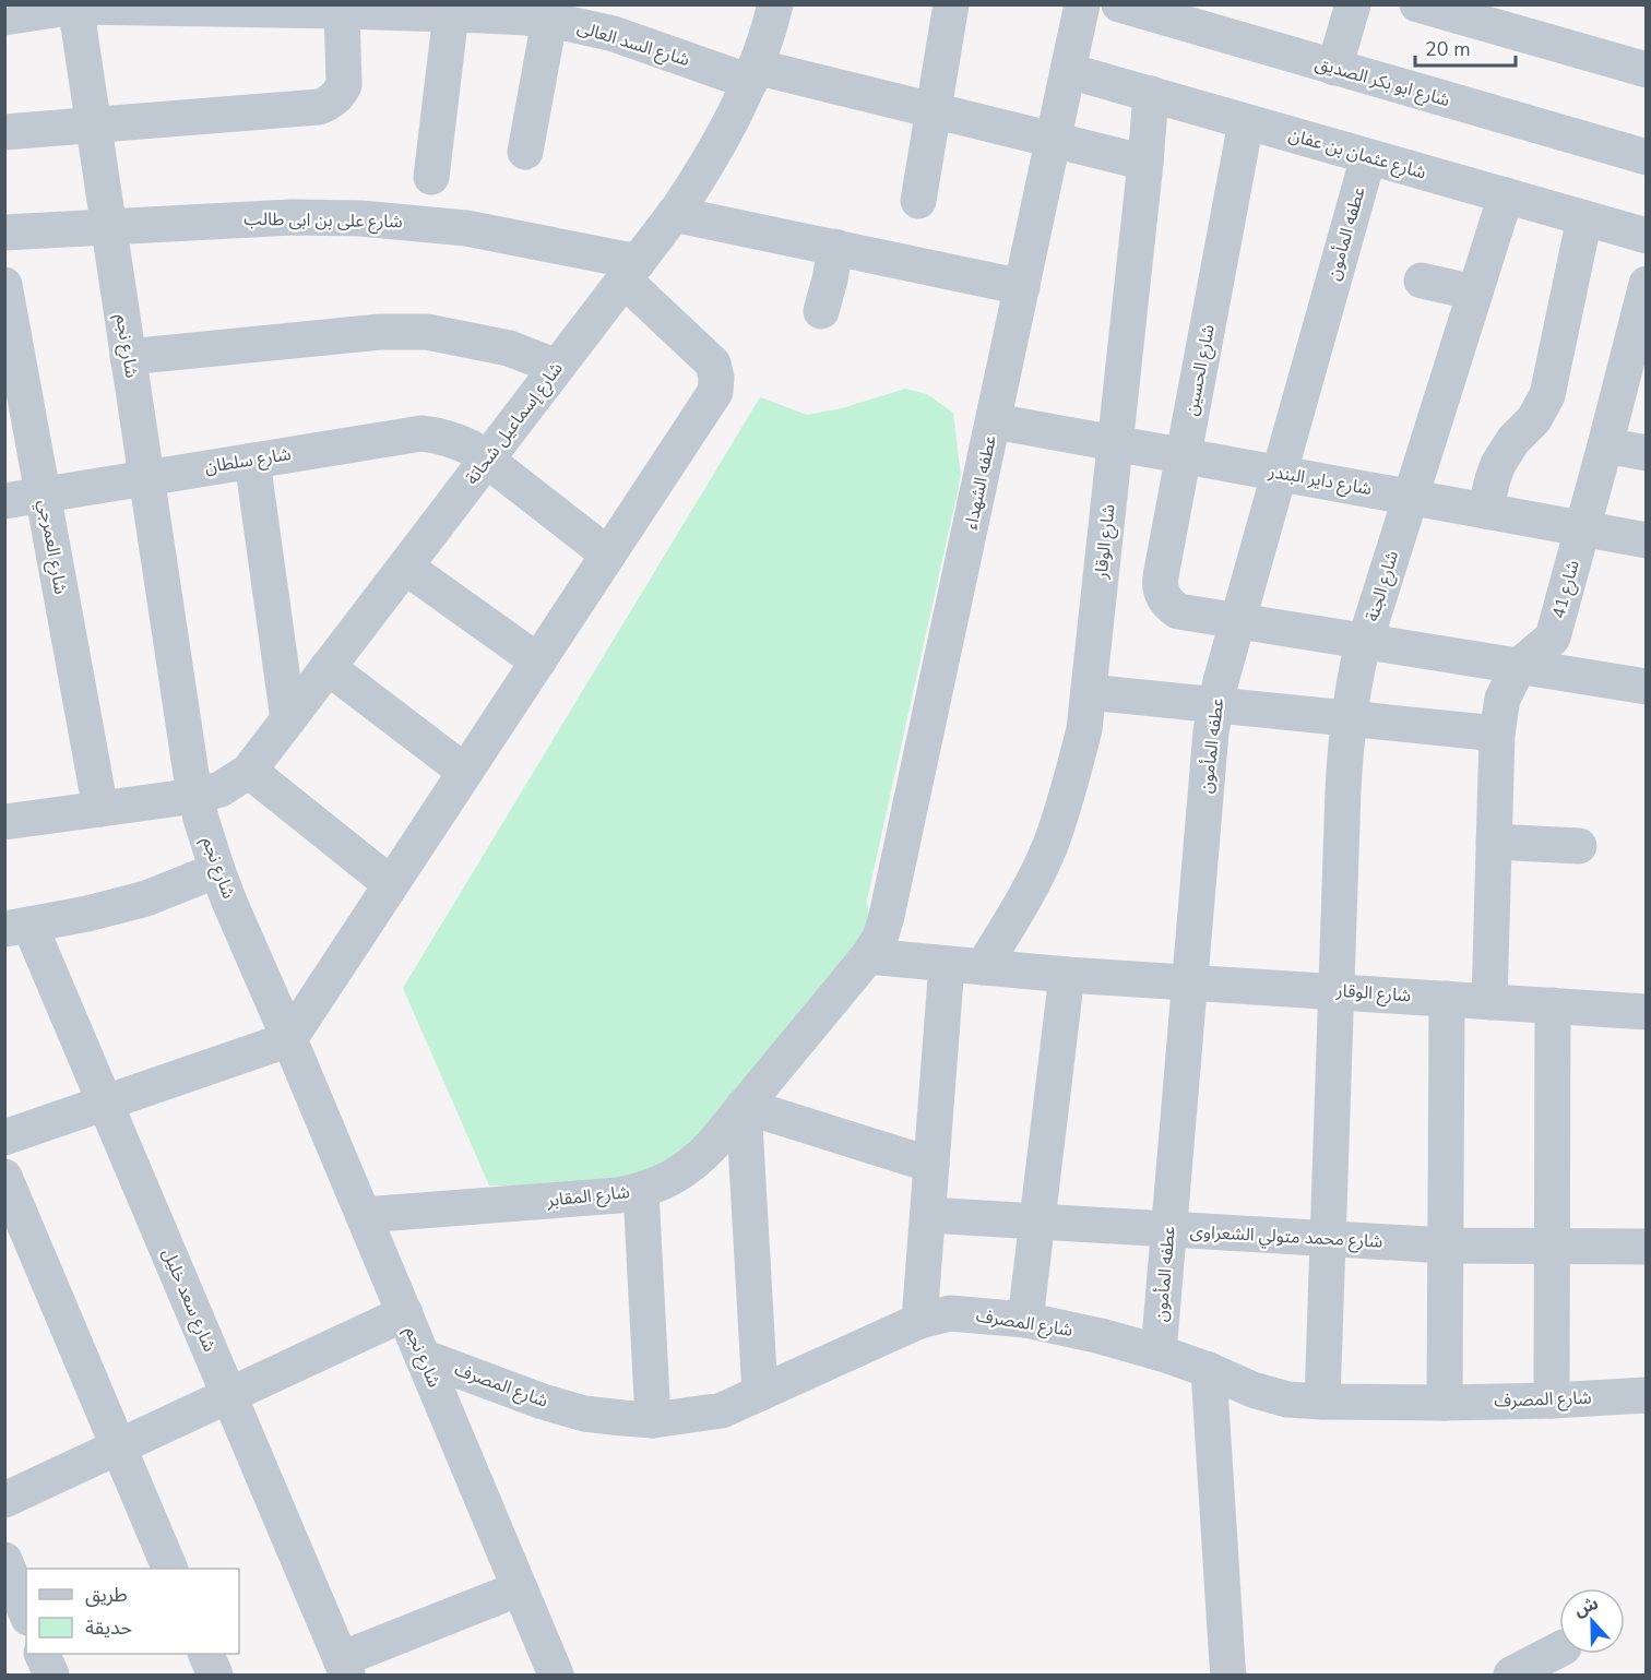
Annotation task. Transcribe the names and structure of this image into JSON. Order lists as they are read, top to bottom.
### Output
{
  "streets": {
    "street": [
      "شارع السد العالى",
      "شارع ابو بكر الصديق",
      "شارع عثمان بن عفان",
      "شارع على بن ابى طالب",
      "عطفه المأمون",
      "شارع نجم",
      "شارع الحسين",
      "شارع إسماعيل شحاتة",
      "شارع سلطان",
      "شارع داير البندر",
      "عطفه الشهداء",
      "شارع الوقار",
      "شارع العمرجي",
      "شارع الجنة",
      "شارع 41",
      "شارع المقابر",
      "شارع محمد متولي الشعراوى",
      "شارع سعد خليل",
      "شارع المصرف"
    ]
  },
  "crossings": [
    ["شارع السد العالى", "شارع نجم"],
    ["شارع السد العالى", "شارع إسماعيل شحاتة"],
    ["شارع السد العالى", "عطفه الشهداء"],
    ["شارع السد العالى", "شارع الوقار"],
    ["شارع عثمان بن عفان", "عطفه المأمون"],
    ["شارع عثمان بن عفان", "شارع الحسين"],
    ["شارع عثمان بن عفان", "عطفه الشهداء"],
    ["شارع عثمان بن عفان", "شارع الوقار"],
    ["شارع عثمان بن عفان", "شارع الجنة"],
    ["شارع على بن ابى طالب", "شارع نجم"],
    ["شارع على بن ابى طالب", "شارع إسماعيل شحاتة"],
    ["عطفه المأمون", "شارع الحسين"],
    ["عطفه المأمون", "شارع داير البندر"],
    ["عطفه المأمون", "شارع الوقار"],
    ["عطفه المأمون", "شارع محمد متولي الشعراوى"],
    ["عطفه المأمون", "شارع المصرف"],
    ["شارع نجم", "شارع إسماعيل شحاتة"],
    ["شارع نجم", "شارع سلطان"],
    ["شارع نجم", "شارع المقابر"],
    ["شارع نجم", "شارع المصرف"],
    ["شارع الحسين", "شارع داير البندر"],
    ["شارع إسماعيل شحاتة", "شارع سلطان"],
    ["شارع إسماعيل شحاتة", "شارع العمرجي"],
    ["شارع سلطان", "شارع العمرجي"],
    ["شارع داير البندر", "عطفه الشهداء"],
    ["شارع داير البندر", "شارع الوقار"],
    ["شارع داير البندر", "شارع الجنة"],
    ["شارع داير البندر", "شارع 41"],
    ["عطفه الشهداء", "شارع الوقار"],
    ["عطفه الشهداء", "شارع المقابر"],
    ["شارع الوقار", "شارع الجنة"],
    ["شارع الوقار", "شارع 41"],
    ["شارع الوقار", "شارع المقابر"],
    ["شارع الجنة", "شارع محمد متولي الشعراوى"],
    ["شارع الجنة", "شارع المصرف"]
  ],
  "legend": ["طريق", "حديقة"],
  "scale_bar": "20 m",
  "north": "top"
}
